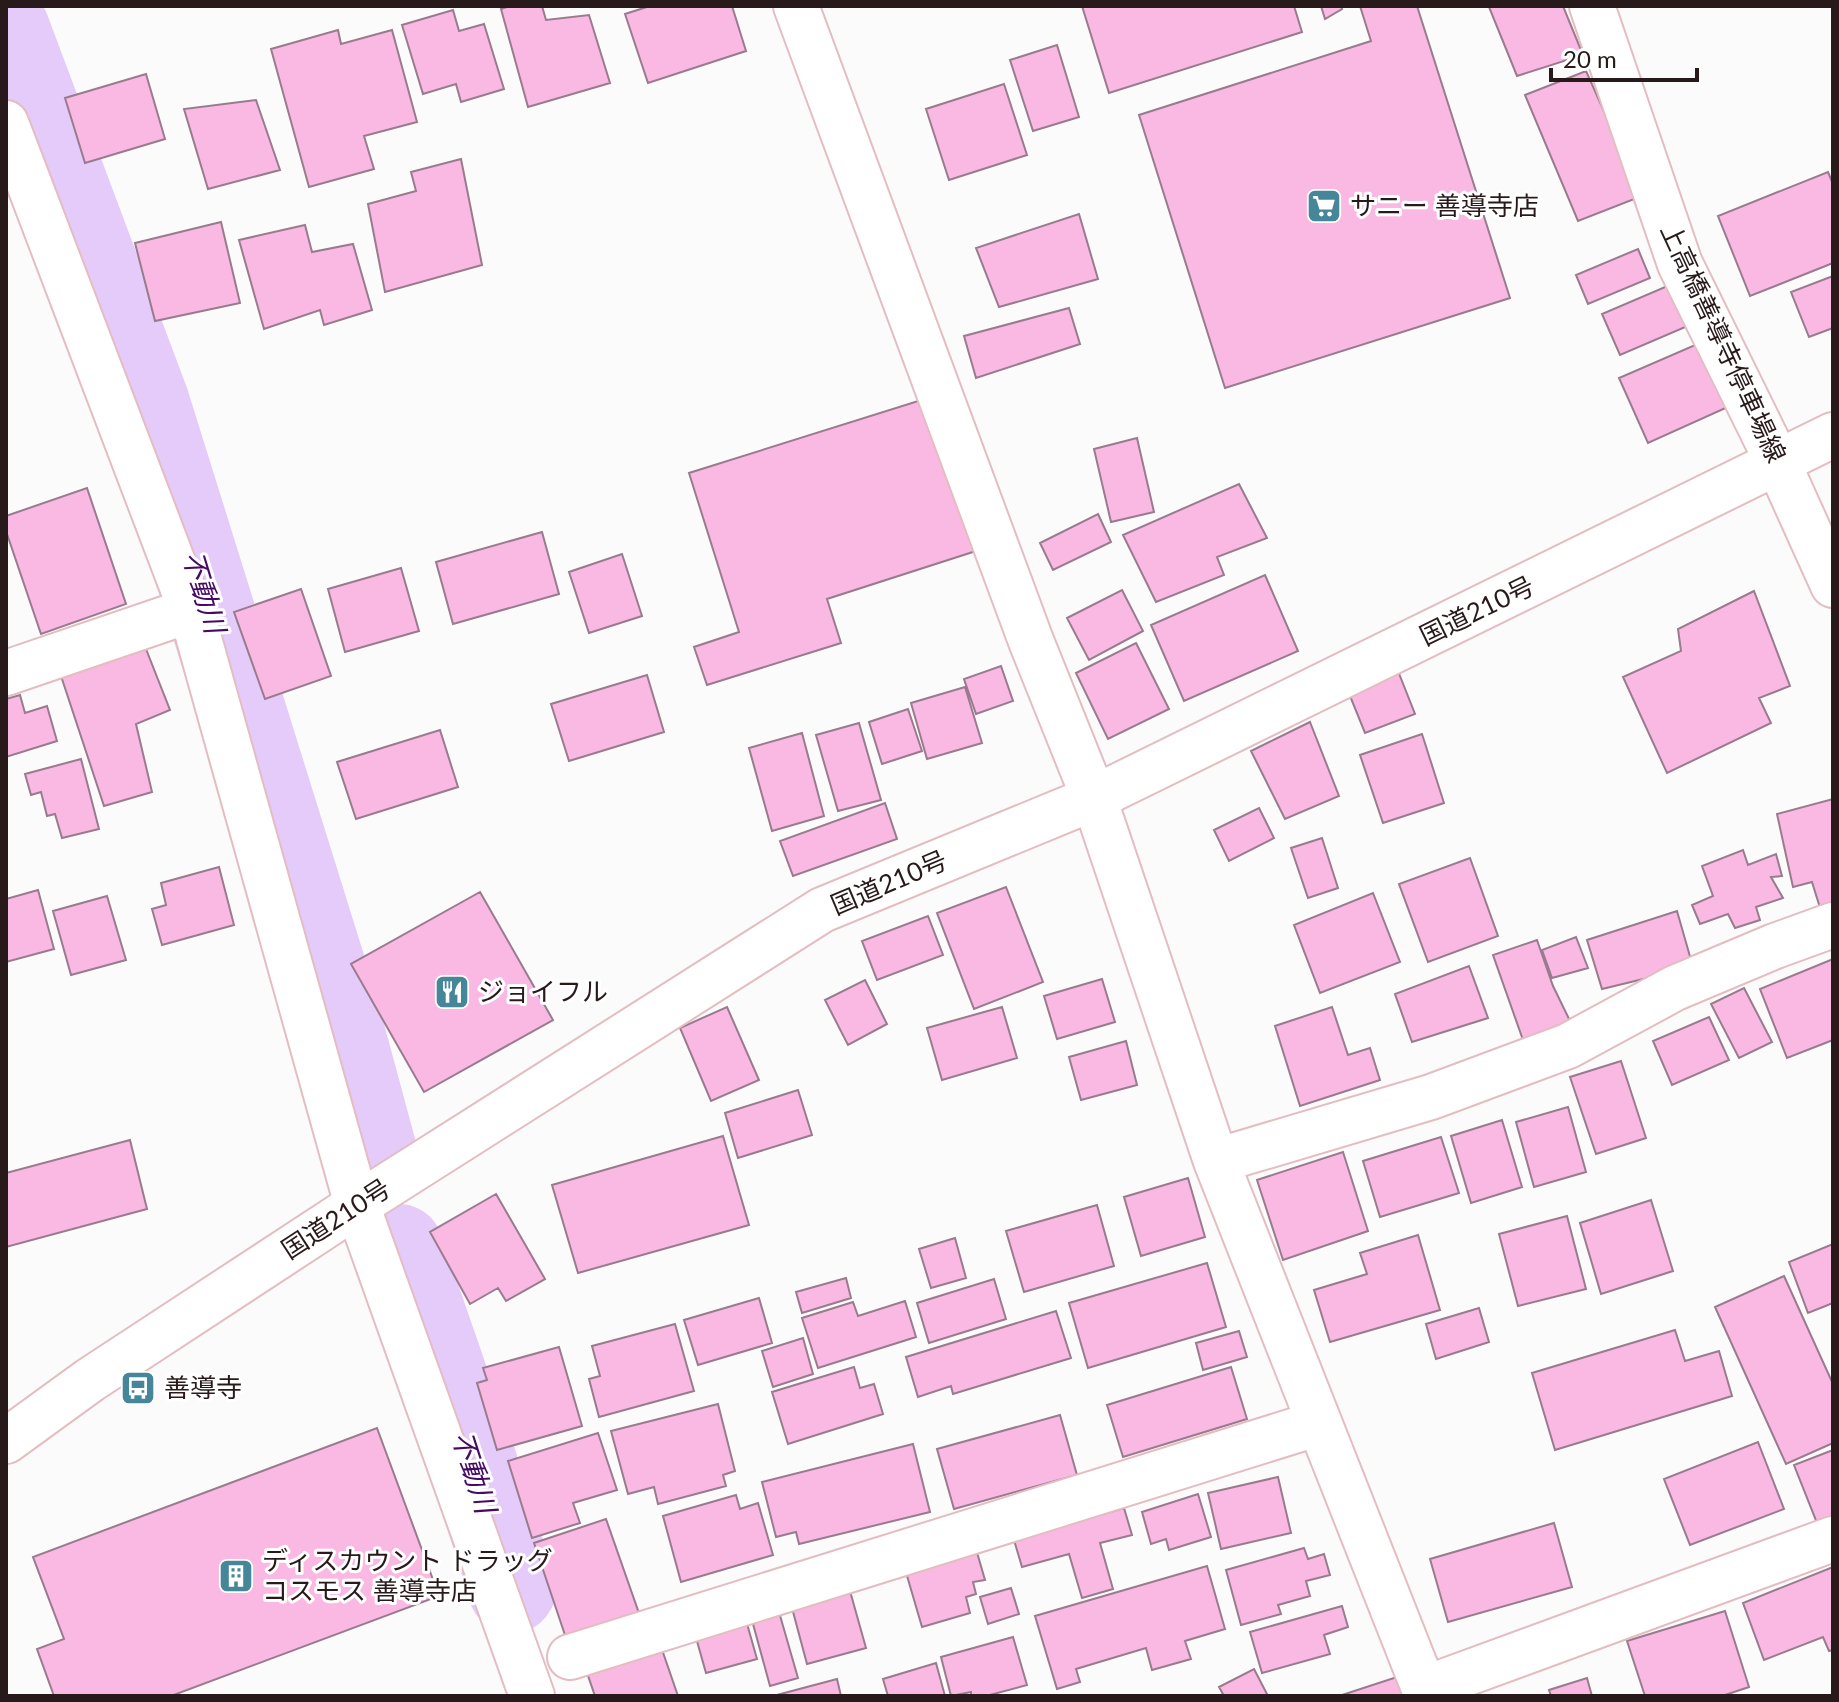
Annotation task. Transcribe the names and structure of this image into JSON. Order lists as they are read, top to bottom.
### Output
{
  "streets": {
    "main road": ["上高橋善導寺停車場線", "国道210号"]
  },
  "crossings": [
    ["上高橋善導寺停車場線", "国道210号"]
  ],
  "water": ["不動川"],
  "places": {
    "supermarket": ["サニー 善導寺店"],
    "restaurant": ["ジョイフル"],
    "bus stop": ["善導寺"],
    "building": ["ディスカウント ドラッグ コスモス 善導寺店"]
  },
  "scale_bar": "20 m"
}
